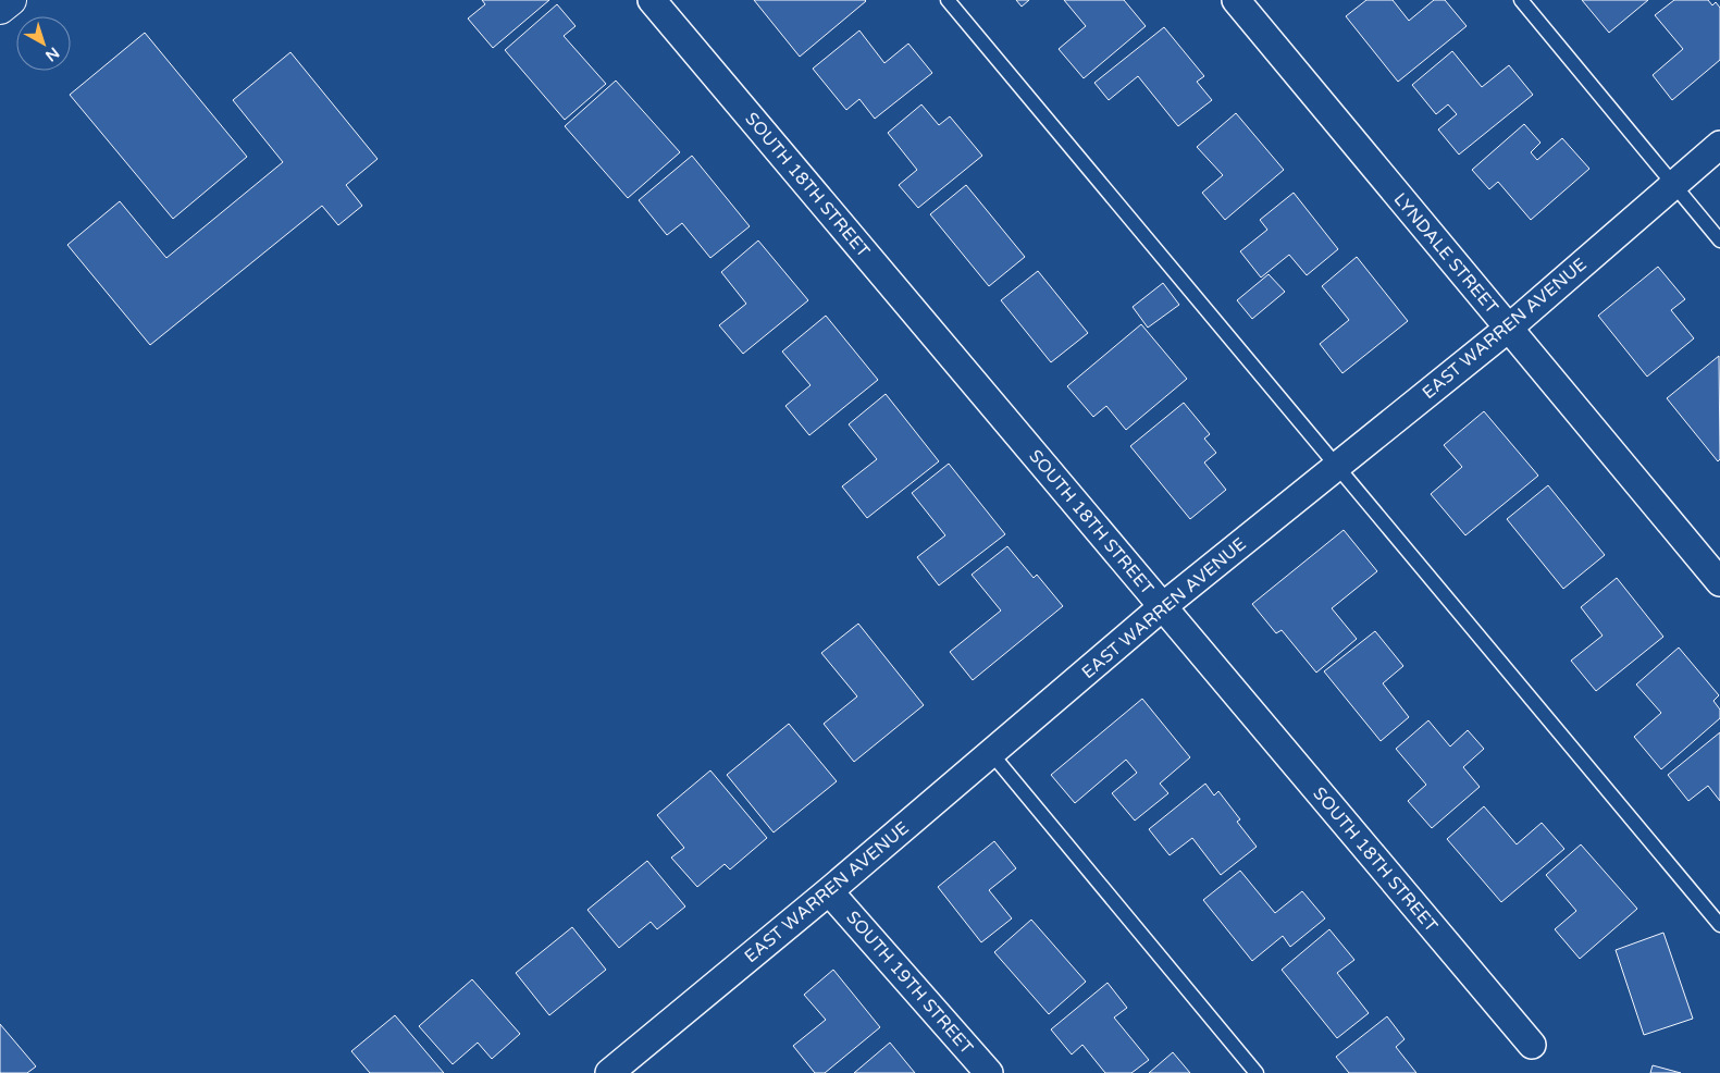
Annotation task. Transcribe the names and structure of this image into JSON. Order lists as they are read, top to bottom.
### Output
{
  "streets": {
    "street": [
      "SOUTH 18TH STREET",
      "LYNDALE STREET",
      "EAST WARREN AVENUE",
      "SOUTH 19TH STREET"
    ]
  },
  "crossings": [
    ["SOUTH 18TH STREET", "EAST WARREN AVENUE"],
    ["LYNDALE STREET", "EAST WARREN AVENUE"],
    ["EAST WARREN AVENUE", "SOUTH 19TH STREET"]
  ],
  "north": "bottom right"
}
